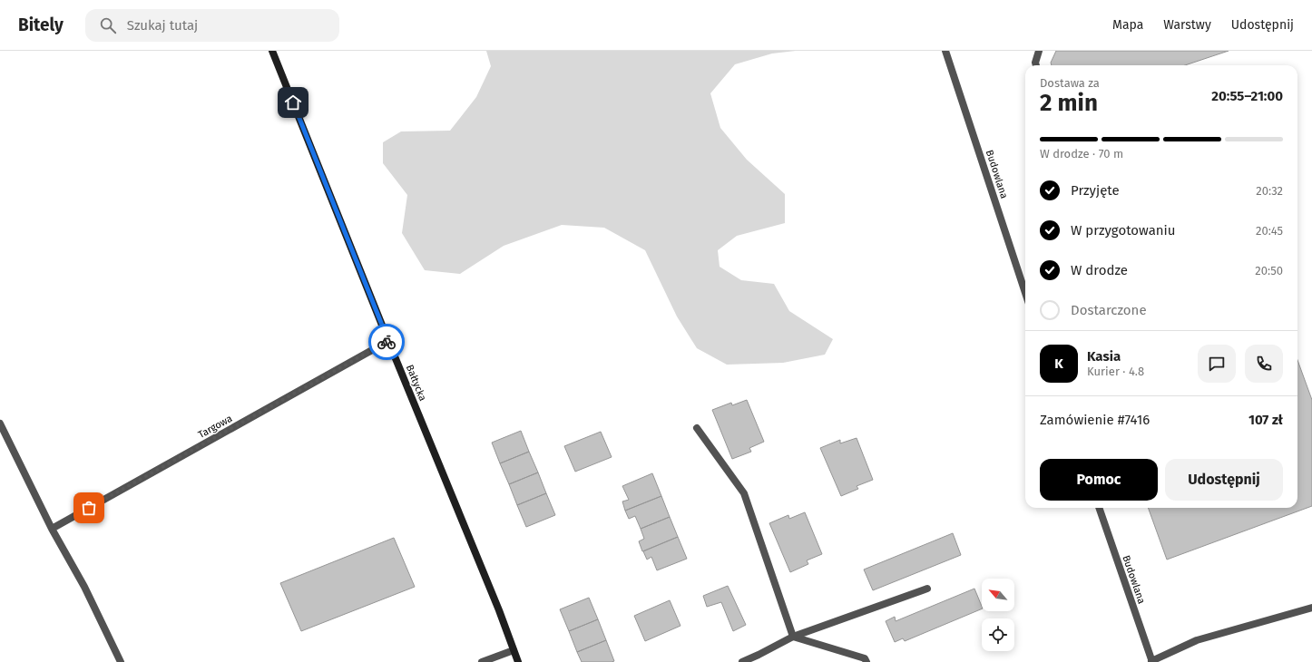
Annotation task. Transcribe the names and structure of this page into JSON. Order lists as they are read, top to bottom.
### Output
{
  "streets": {
    "main road": ["Bałtycka"],
    "street": ["Budowlana", "Targowa"]
  },
  "crossings": [
    ["Bałtycka", "Targowa"]
  ],
  "north": "top left",
  "page": {
    "header": "Bitely",
    "search": "Szukaj tutaj",
    "nav": ["Mapa", "Warstwy", "Udostępnij"],
    "heading": ["2 min", "Dostawa za", "20:55–21:00"],
    "panel": [
      "Kasia",
      "Kurier · 4.8",
      "Zamówienie #7416",
      "107 zł"
    ],
    "bar": "W drodze · 70 m",
    "list": [
      ["Przyjęte", "20:32"],
      ["W przygotowaniu", "20:45"],
      ["W drodze", "20:50"],
      "Dostarczone"
    ],
    "round": "K",
    "buttons": ["Pomoc", "Udostępnij"]
  }
}
